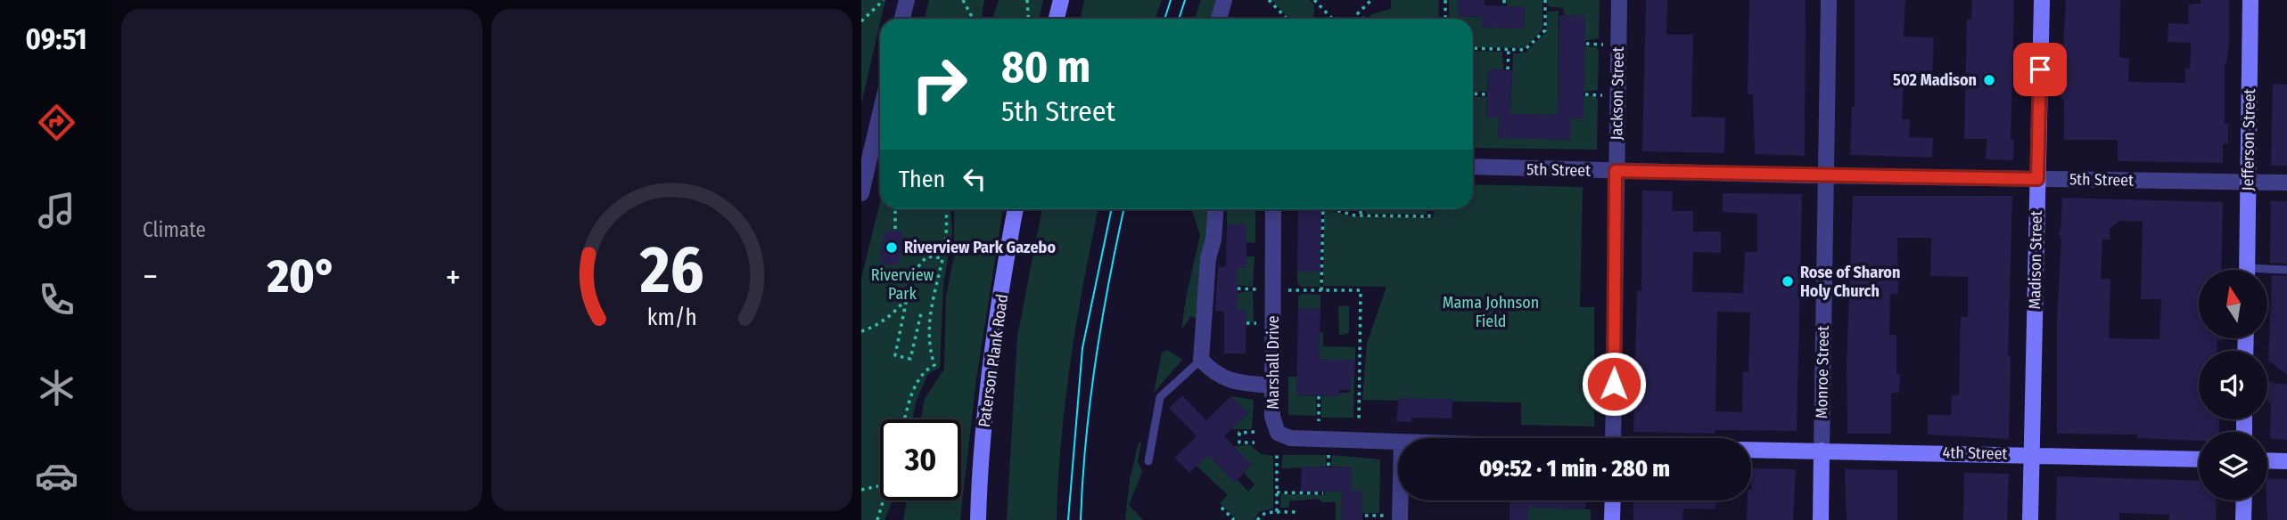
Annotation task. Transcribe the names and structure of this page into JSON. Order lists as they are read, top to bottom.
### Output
{
  "streets": {
    "street": [
      "Jackson Street",
      "Jefferson Street",
      "5th Street",
      "Madison Street",
      "Paterson Plank Road",
      "Marshall Drive",
      "Monroe Street",
      "4th Street"
    ]
  },
  "crossings": [
    ["Jackson Street", "5th Street"],
    ["Jefferson Street", "5th Street"],
    ["5th Street", "Madison Street"],
    ["5th Street", "Monroe Street"],
    ["Madison Street", "4th Street"],
    ["Monroe Street", "4th Street"]
  ],
  "parks": ["Riverview Park", "Mama Johnson Field"],
  "places": ["502 Madison", "Riverview Park Gazebo", "Rose of Sharon Holy Church"],
  "north": "top",
  "page": {
    "tabs": "09:51",
    "tile": "Climate",
    "turn": ["80 m", "5th Street"],
    "then": "Then",
    "heat": ["−", "20°", "+"],
    "limit": "30",
    "trip": "09:52 · 1 min · 280 m",
    "gauge": ["26", "km/h"]
  }
}
